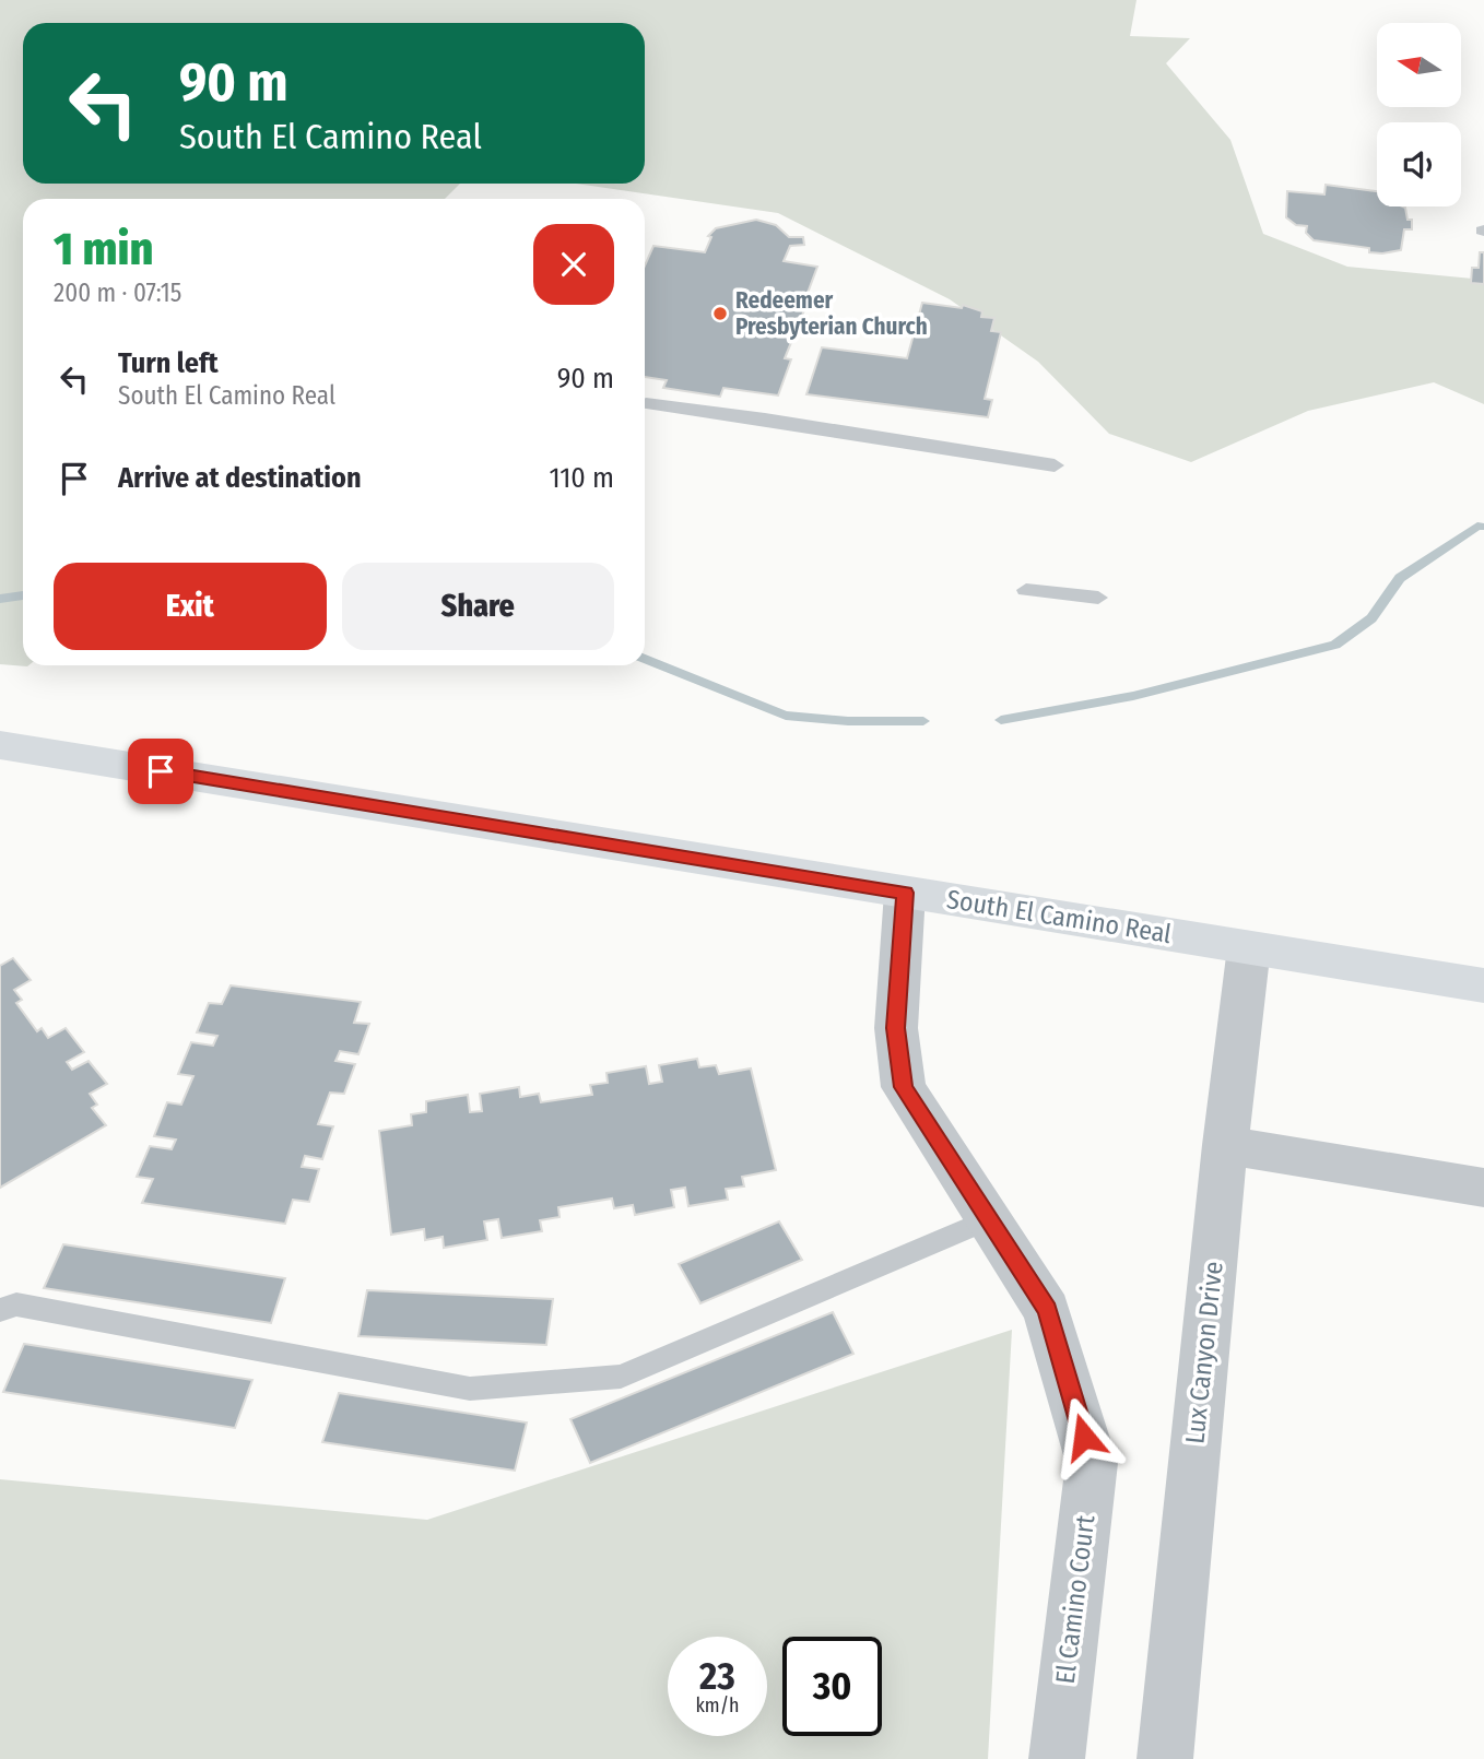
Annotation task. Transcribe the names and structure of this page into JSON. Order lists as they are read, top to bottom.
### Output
{
  "streets": {
    "main road": ["South El Camino Real"],
    "street": ["Lux Canyon Drive", "El Camino Court"]
  },
  "crossings": [
    ["South El Camino Real", "Lux Canyon Drive"],
    ["South El Camino Real", "El Camino Court"]
  ],
  "places": ["Redeemer Presbyterian Church"],
  "north": "left",
  "page": {
    "turn": ["90 m", "South El Camino Real"],
    "heading": ["1 min", "200 m · 07:15"],
    "list": [
      {
        "name": "Turn left",
        "note": "South El Camino Real",
        "value": "90 m"
      },
      {
        "name": "Arrive at destination",
        "value": "110 m"
      }
    ],
    "buttons": ["Exit", "Share"],
    "speed": "23 km/h",
    "limit": "30"
  }
}
